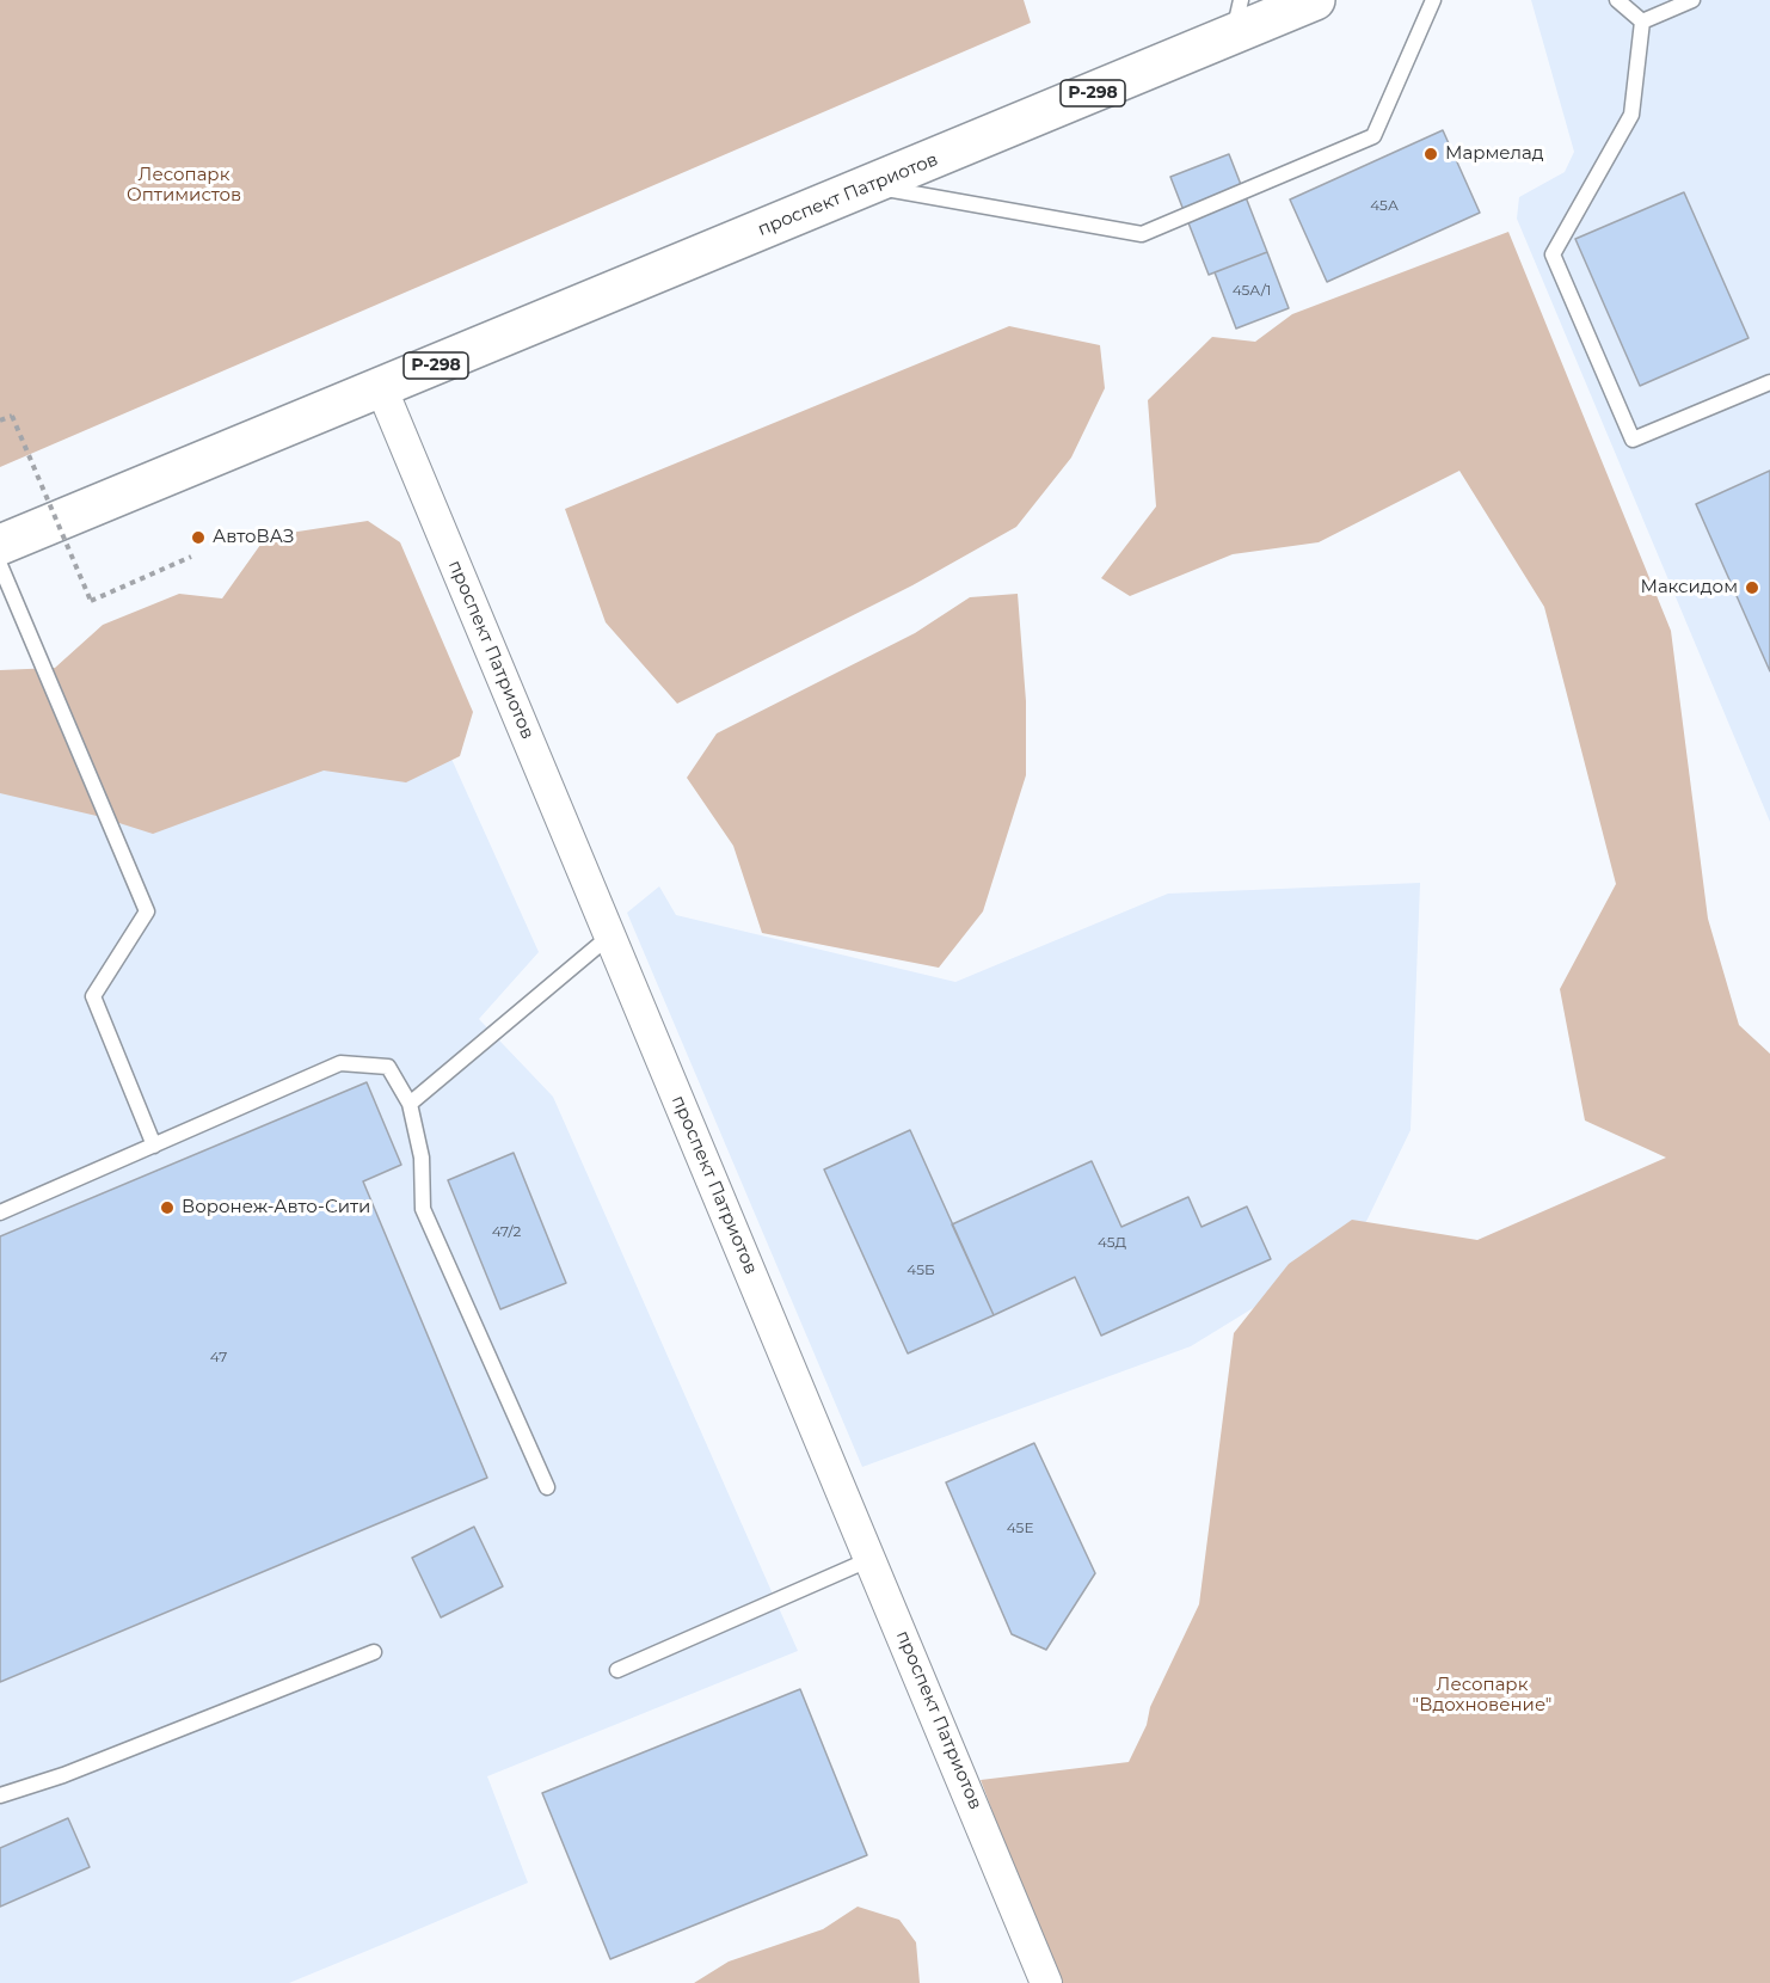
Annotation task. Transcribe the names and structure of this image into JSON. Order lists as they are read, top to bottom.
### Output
{
  "streets": {
    "highway": ["Р-298", "проспект Патриотов"]
  },
  "parks": ["Лесопарк Оптимистов", "Лесопарк \"Вдохновение\""],
  "places": [
    "Мармелад",
    "АвтоВАЗ",
    "Максидом",
    "Воронеж-Авто-Сити"
  ],
  "house_numbers": [
    "45А",
    "45А/1",
    "47/2",
    "45Д",
    "45Б",
    "47",
    "45Е"
  ]
}
